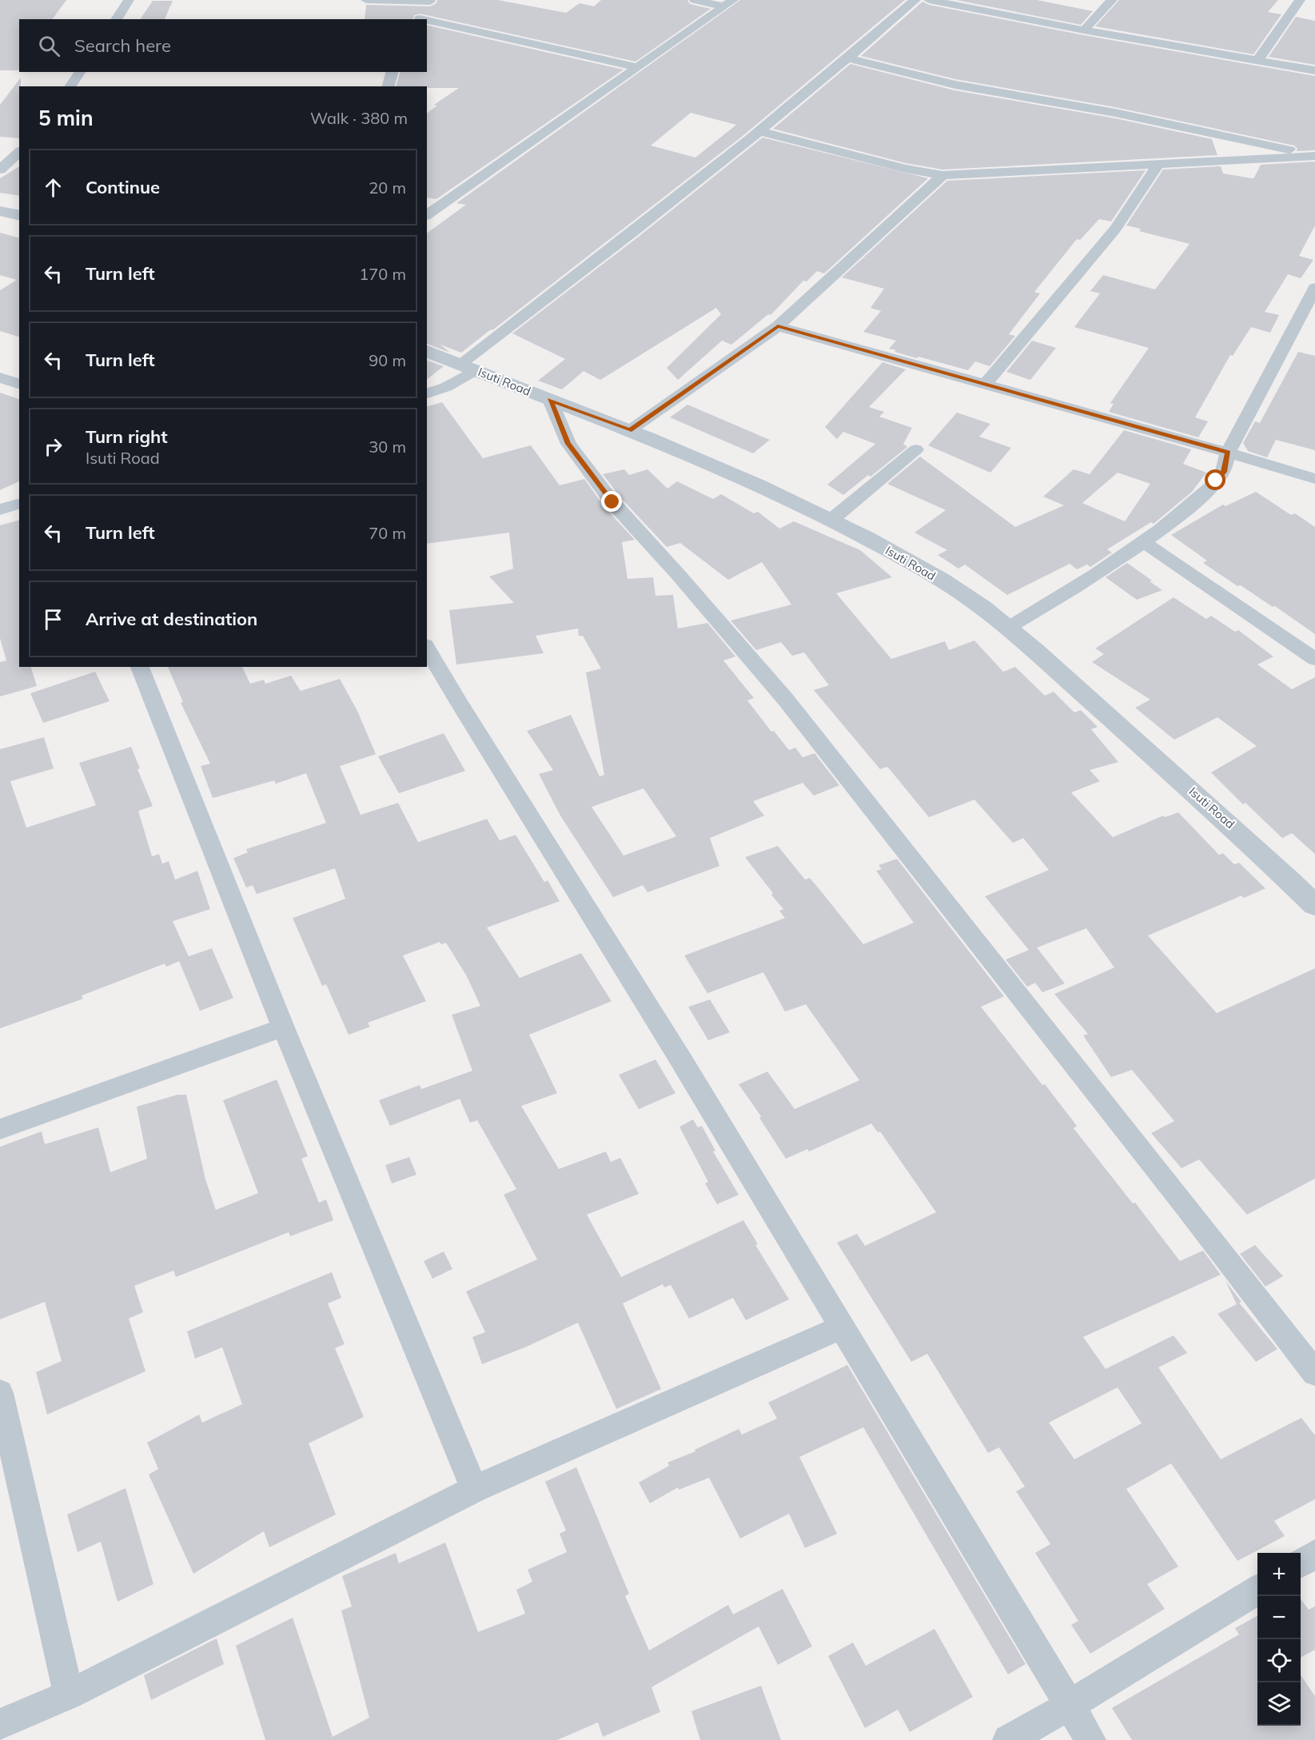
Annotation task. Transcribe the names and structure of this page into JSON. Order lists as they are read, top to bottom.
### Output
{
  "streets": {
    "street": ["Isuti Road"]
  },
  "page": {
    "search": "Search here",
    "heading": ["5 min", "Walk · 380 m"],
    "list": [
      ["Continue", "20 m"],
      ["Turn left", "170 m"],
      ["Turn left", "90 m"],
      ["Turn right", "Isuti Road", "30 m"],
      ["Turn left", "70 m"],
      "Arrive at destination"
    ],
    "map_buttons": ["+", "−"]
  }
}
